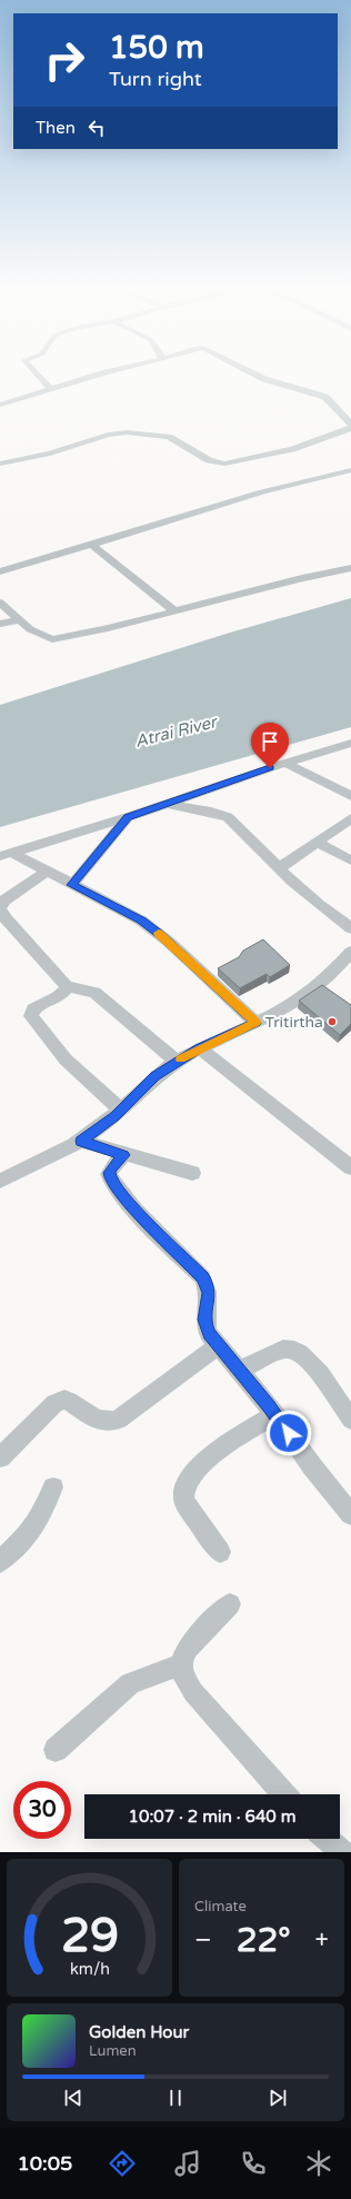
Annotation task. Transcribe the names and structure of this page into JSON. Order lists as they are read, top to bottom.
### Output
{
  "water": ["Atrai River"],
  "places": ["Tritirtha"],
  "page": {
    "turn": ["150 m", "Turn right"],
    "then": "Then",
    "limit": "30",
    "trip": "10:07 · 2 min · 640 m",
    "tile": "Climate",
    "heat": ["−", "22°", "+"],
    "song": ["Golden Hour", "Lumen"],
    "tabs": "10:05",
    "gauge": ["29", "km/h"]
  }
}
